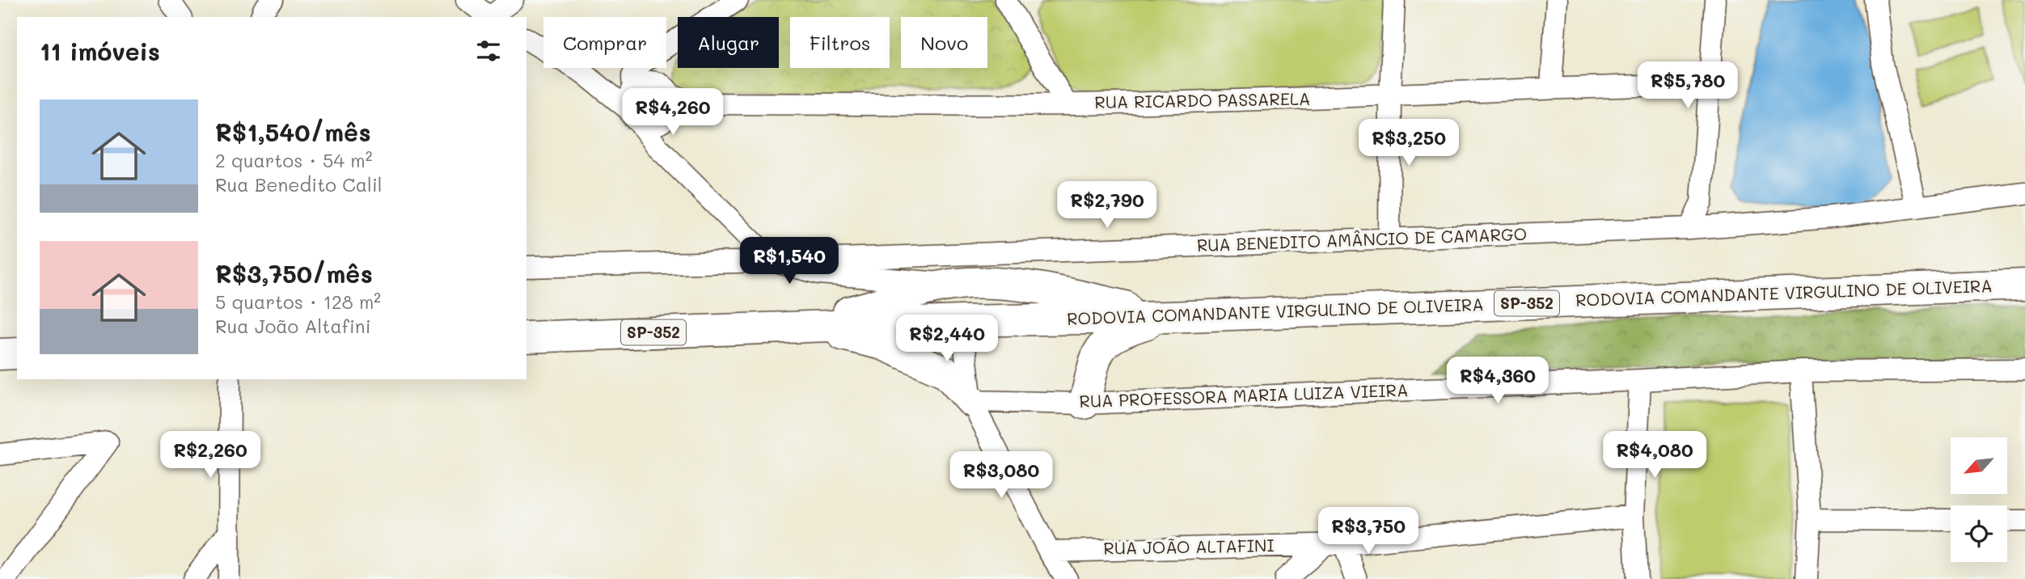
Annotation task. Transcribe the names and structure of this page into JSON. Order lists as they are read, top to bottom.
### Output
{
  "streets": {
    "highway": ["RODOVIA COMANDANTE VIRGULINO DE OLIVEIRA", "SP-352"],
    "street": [
      "RUA RICARDO PASSARELA",
      "RUA BENEDITO AMÂNCIO DE CAMARGO",
      "RUA PROFESSORA MARIA LUIZA VIEIRA",
      "RUA JOÃO ALTAFINI"
    ]
  },
  "north": "bottom left",
  "page": {
    "chip": [
      "Comprar",
      "Alugar",
      "Filtros",
      "Novo"
    ],
    "heading": "11 imóveis",
    "price": [
      "R$5,780",
      "R$4,260",
      "R$3,250",
      "R$2,790",
      "R$1,540",
      "R$2,440",
      "R$4,360",
      "R$2,260",
      "R$4,080",
      "R$3,080",
      "R$3,750"
    ],
    "list": [
      {
        "name": "R$1,540/mês",
        "note": "2 quartos · 54 m² · Rua Benedito Calil"
      },
      {
        "name": "R$3,750/mês",
        "note": "5 quartos · 128 m² · Rua João Altafini"
      }
    ]
  }
}
